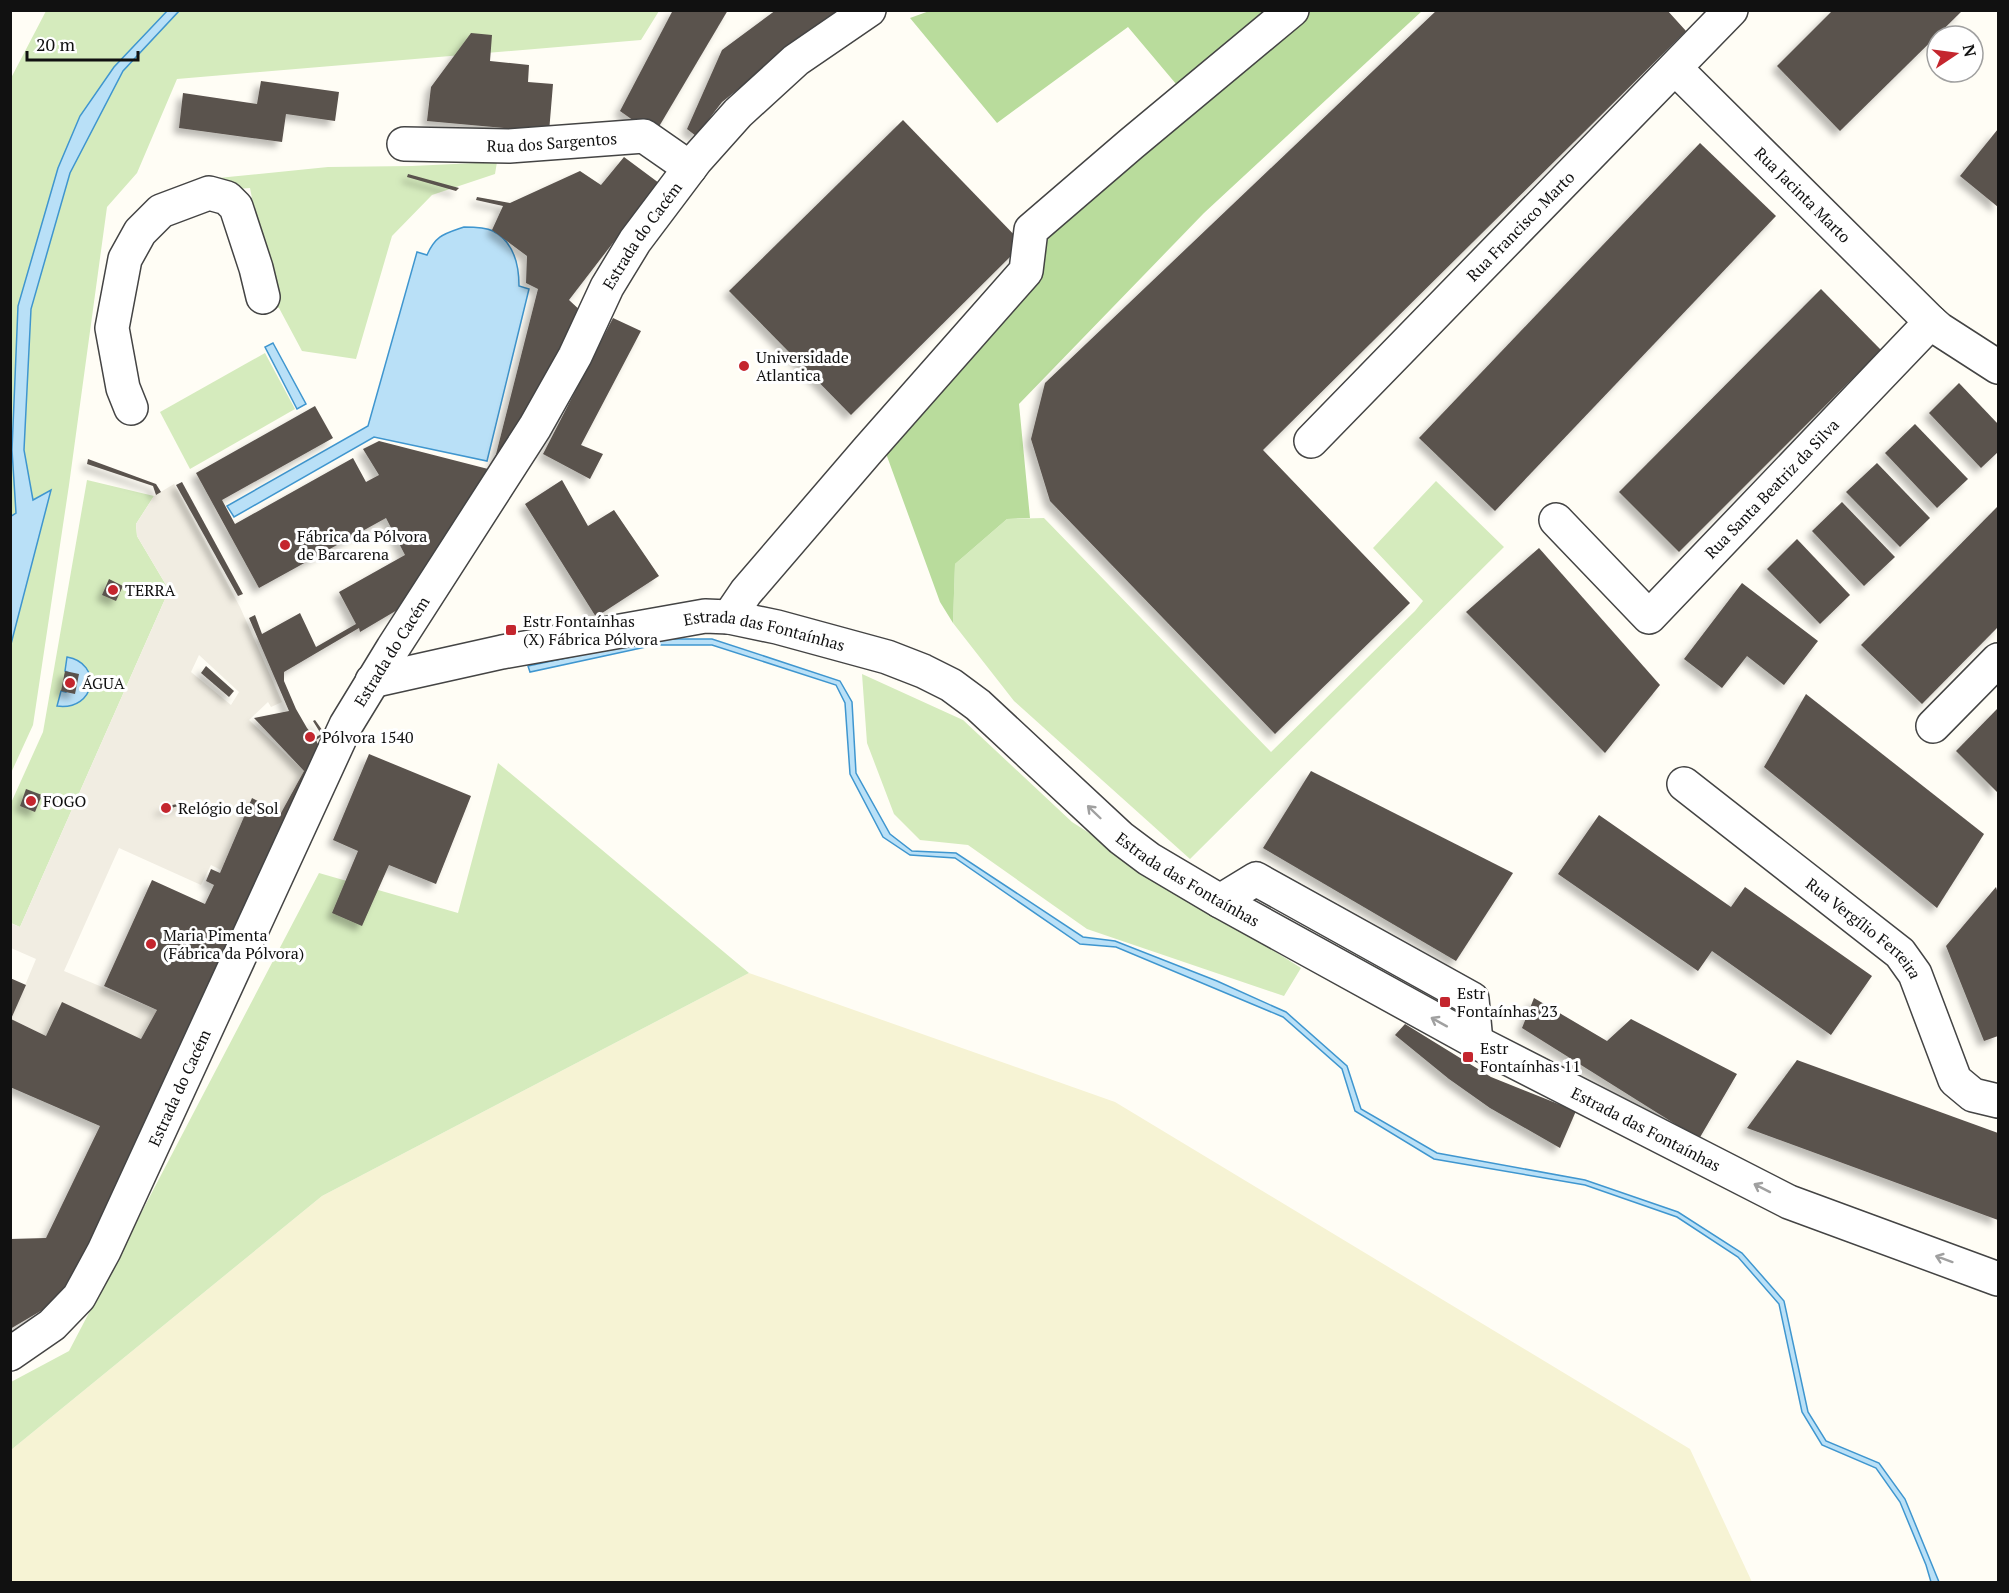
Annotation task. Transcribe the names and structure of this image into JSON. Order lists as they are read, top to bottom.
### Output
{
  "streets": {
    "street": [
      "Rua dos Sargentos",
      "Rua Jacinta Marto",
      "Rua Francisco Marto",
      "Estrada do Cacém",
      "Rua Santa Beatriz da Silva",
      "Estrada das Fontaínhas",
      "Rua Vergílio Ferreira"
    ]
  },
  "crossings": [
    ["Rua dos Sargentos", "Estrada do Cacém"],
    ["Rua Jacinta Marto", "Rua Francisco Marto"],
    ["Rua Jacinta Marto", "Rua Santa Beatriz da Silva"],
    ["Estrada do Cacém", "Estrada das Fontaínhas"]
  ],
  "one_way": ["Estrada das Fontaínhas"],
  "places": {
    "other": [
      "Universidade Atlantica",
      "Fábrica da Pólvora de Barcarena",
      "TERRA",
      "ÁGUA",
      "Pólvora 1540",
      "FOGO",
      "Relógio de Sol",
      "Maria Pimenta (Fábrica da Pólvora)"
    ],
    "transit": ["Estr Fontaínhas (X) Fábrica Pólvora", "Estr Fontaínhas 23", "Estr Fontaínhas 11"]
  },
  "scale_bar": "20 m",
  "north": "right"
}
